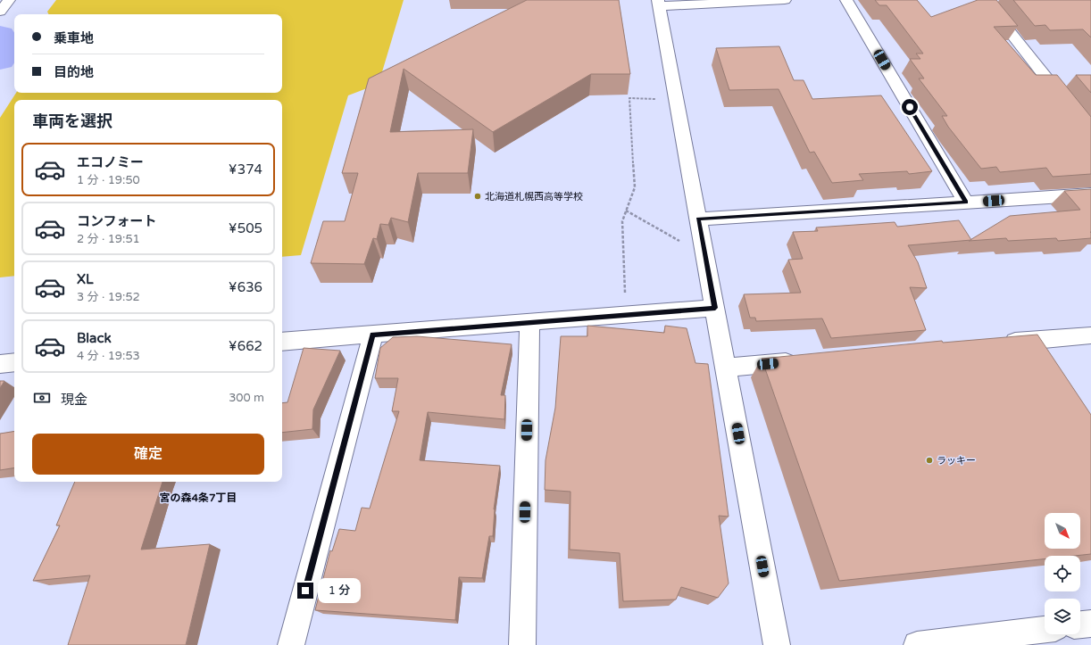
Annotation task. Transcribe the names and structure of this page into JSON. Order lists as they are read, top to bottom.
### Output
{
  "districts": ["宮の森4条7丁目"],
  "places": ["北海道札幌西高等学校", "ラッキー"],
  "north": "bottom right",
  "page": {
    "banner": ["乗車地", "目的地"],
    "heading": "車両を選択",
    "list": [
      {
        "name": "エコノミー",
        "note": "1 分 · 19:50",
        "value": "¥374"
      },
      {
        "name": "コンフォート",
        "note": "2 分 · 19:51",
        "value": "¥505"
      },
      {
        "name": "XL",
        "note": "3 分 · 19:52",
        "value": "¥636"
      },
      {
        "name": "Black",
        "note": "4 分 · 19:53",
        "value": "¥662"
      }
    ],
    "pay": ["現金", "300 m"],
    "buttons": "確定",
    "bubble": "1 分"
  }
}
